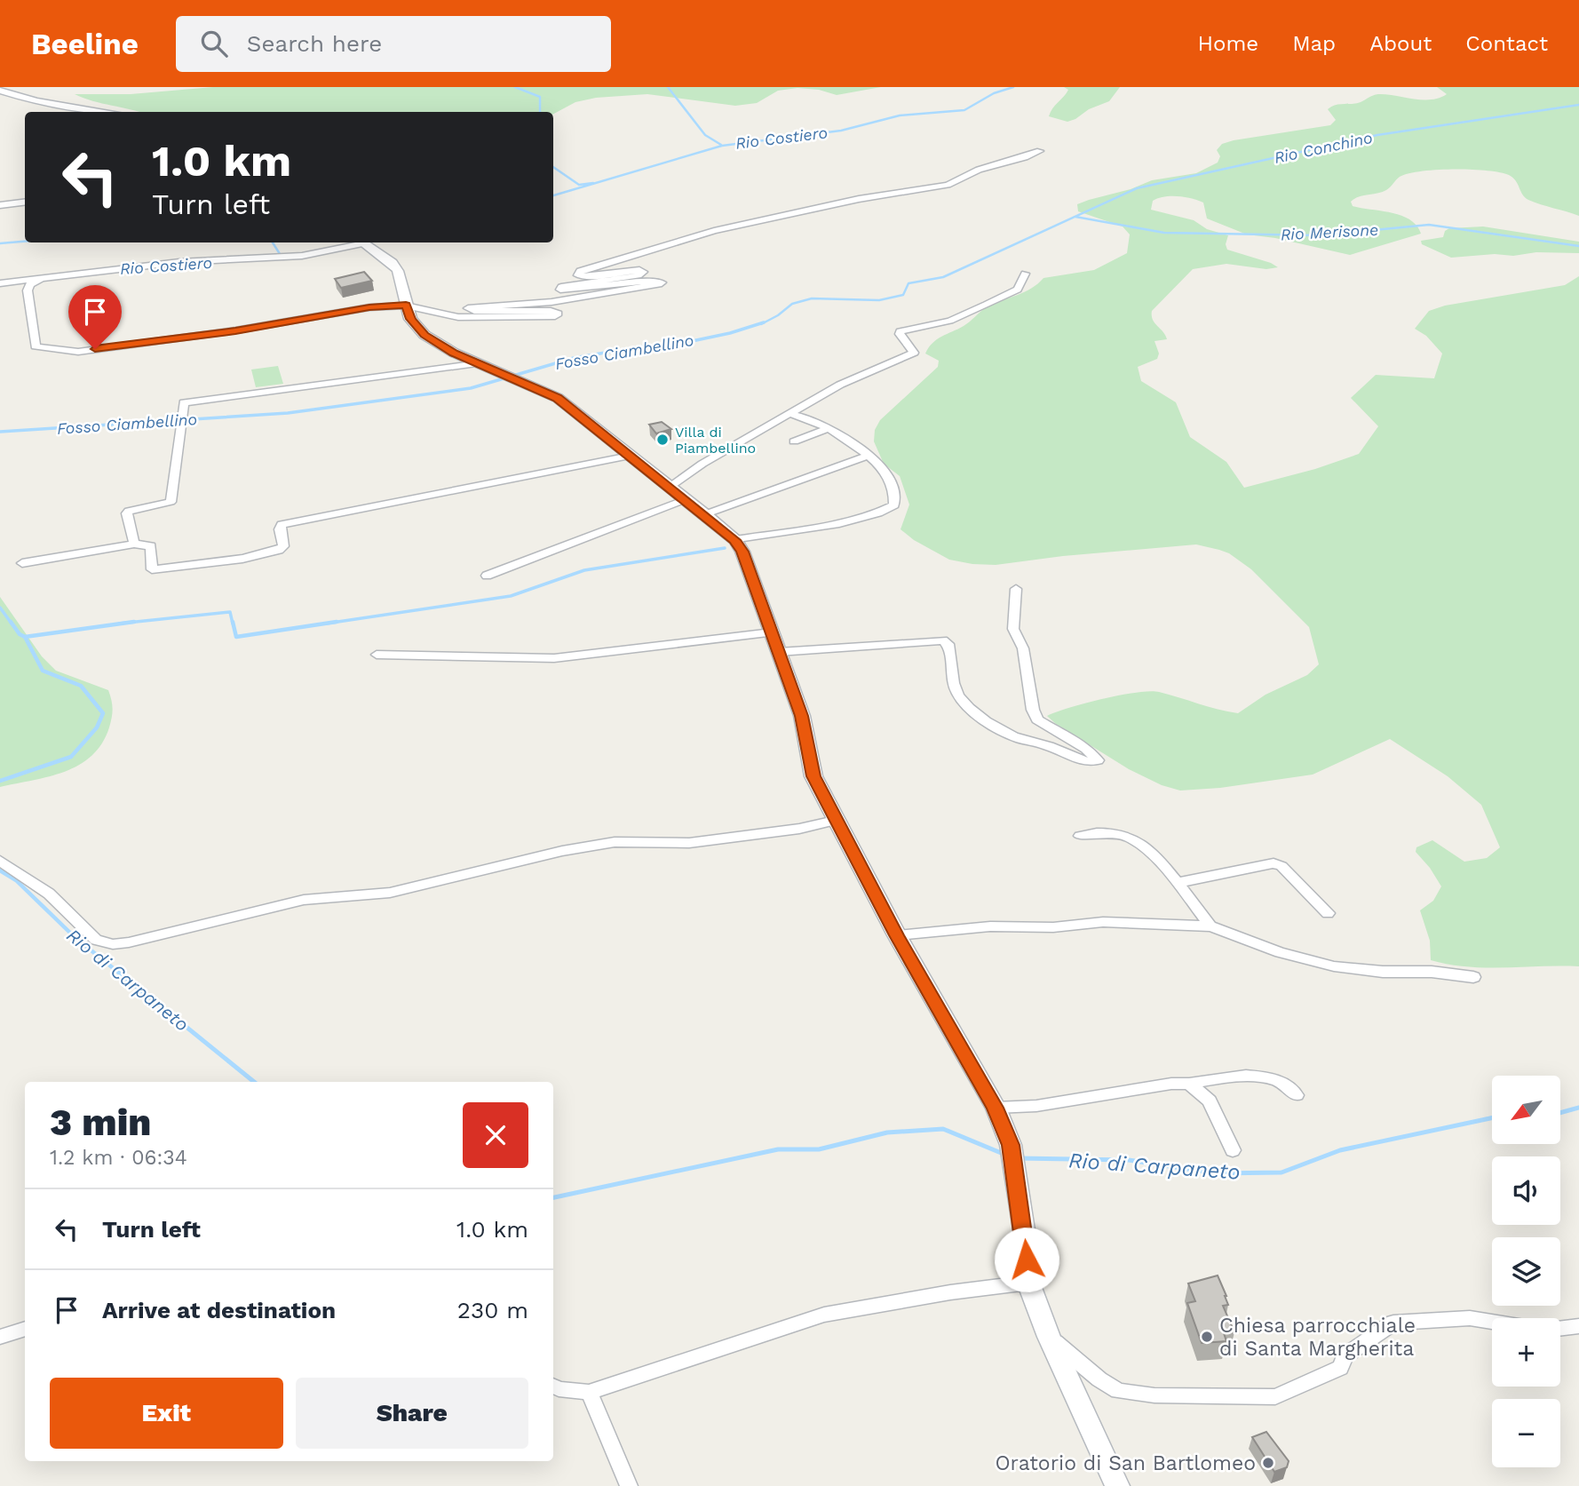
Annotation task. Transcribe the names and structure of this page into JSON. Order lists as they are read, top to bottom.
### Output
{
  "water": [
    "Rio Costiero",
    "Rio Conchino",
    "Rio Merisone",
    "Fosso Ciambellino",
    "Rio di Carpaneto"
  ],
  "places": ["Villa di Piambellino", "Chiesa parrocchiale di Santa Margherita", "Oratorio di San Bartlomeo"],
  "north": "bottom left",
  "page": {
    "header": "Beeline",
    "search": "Search here",
    "nav": [
      "Home",
      "Map",
      "About",
      "Contact"
    ],
    "turn": ["1.0 km", "Turn left"],
    "map_buttons": ["+", "−"],
    "heading": ["3 min", "1.2 km · 06:34"],
    "list": [
      {
        "name": "Turn left",
        "value": "1.0 km"
      },
      {
        "name": "Arrive at destination",
        "value": "230 m"
      }
    ],
    "buttons": ["Exit", "Share"]
  }
}
